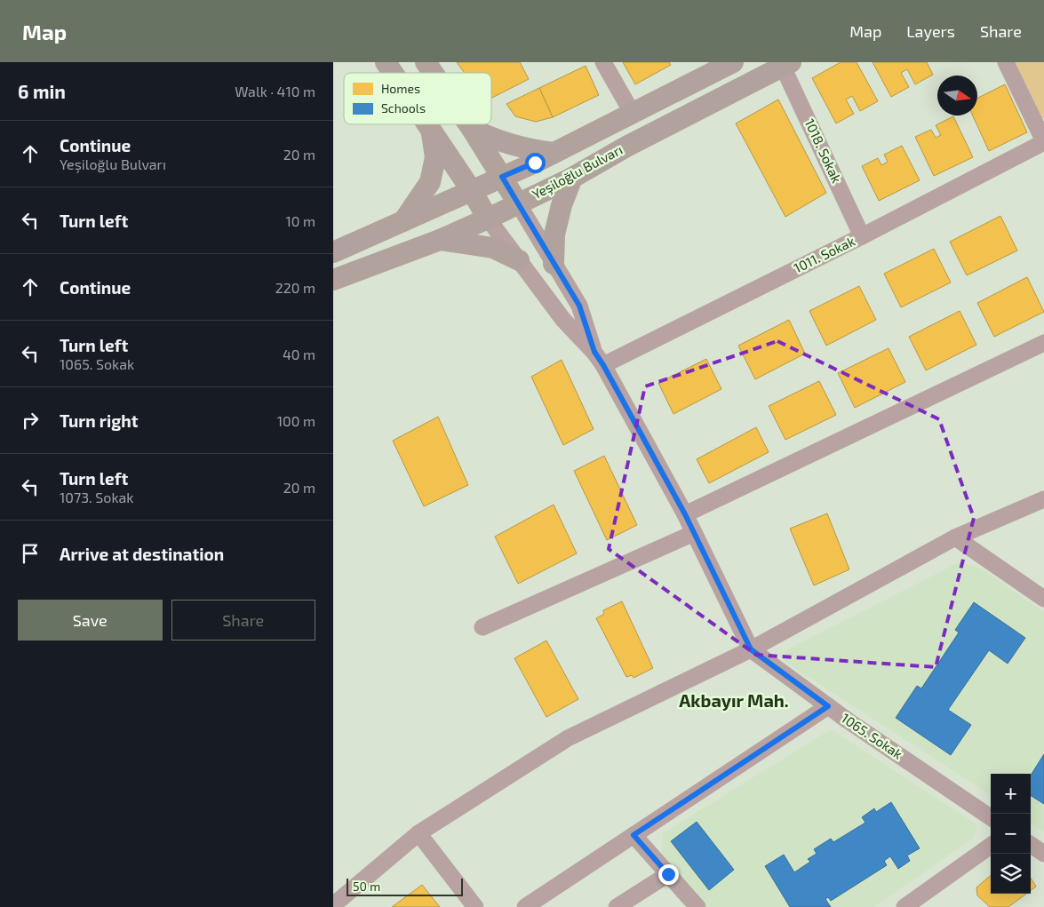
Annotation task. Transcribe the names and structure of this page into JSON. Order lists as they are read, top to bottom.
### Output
{
  "streets": {
    "main road": ["Yeşiloğlu Bulvarı"],
    "street": ["1018. Sokak", "1011. Sokak", "1065. Sokak"]
  },
  "crossings": [
    ["1018. Sokak", "Yeşiloğlu Bulvarı"],
    ["1018. Sokak", "1011. Sokak"]
  ],
  "districts": ["Akbayır Mah."],
  "legend": ["Homes", "Schools"],
  "scale_bar": "50 m",
  "north": "right",
  "page": {
    "header": "Map",
    "nav": ["Map", "Layers", "Share"],
    "heading": ["6 min", "Walk · 410 m"],
    "list": [
      ["Continue", "Yeşiloğlu Bulvarı", "20 m"],
      ["Turn left", "10 m"],
      ["Continue", "220 m"],
      ["Turn left", "1065. Sokak", "40 m"],
      ["Turn right", "100 m"],
      ["Turn left", "1073. Sokak", "20 m"],
      "Arrive at destination"
    ],
    "buttons": ["Save", "Share"],
    "map_buttons": ["+", "−"],
    "scale": "50 m"
  }
}
